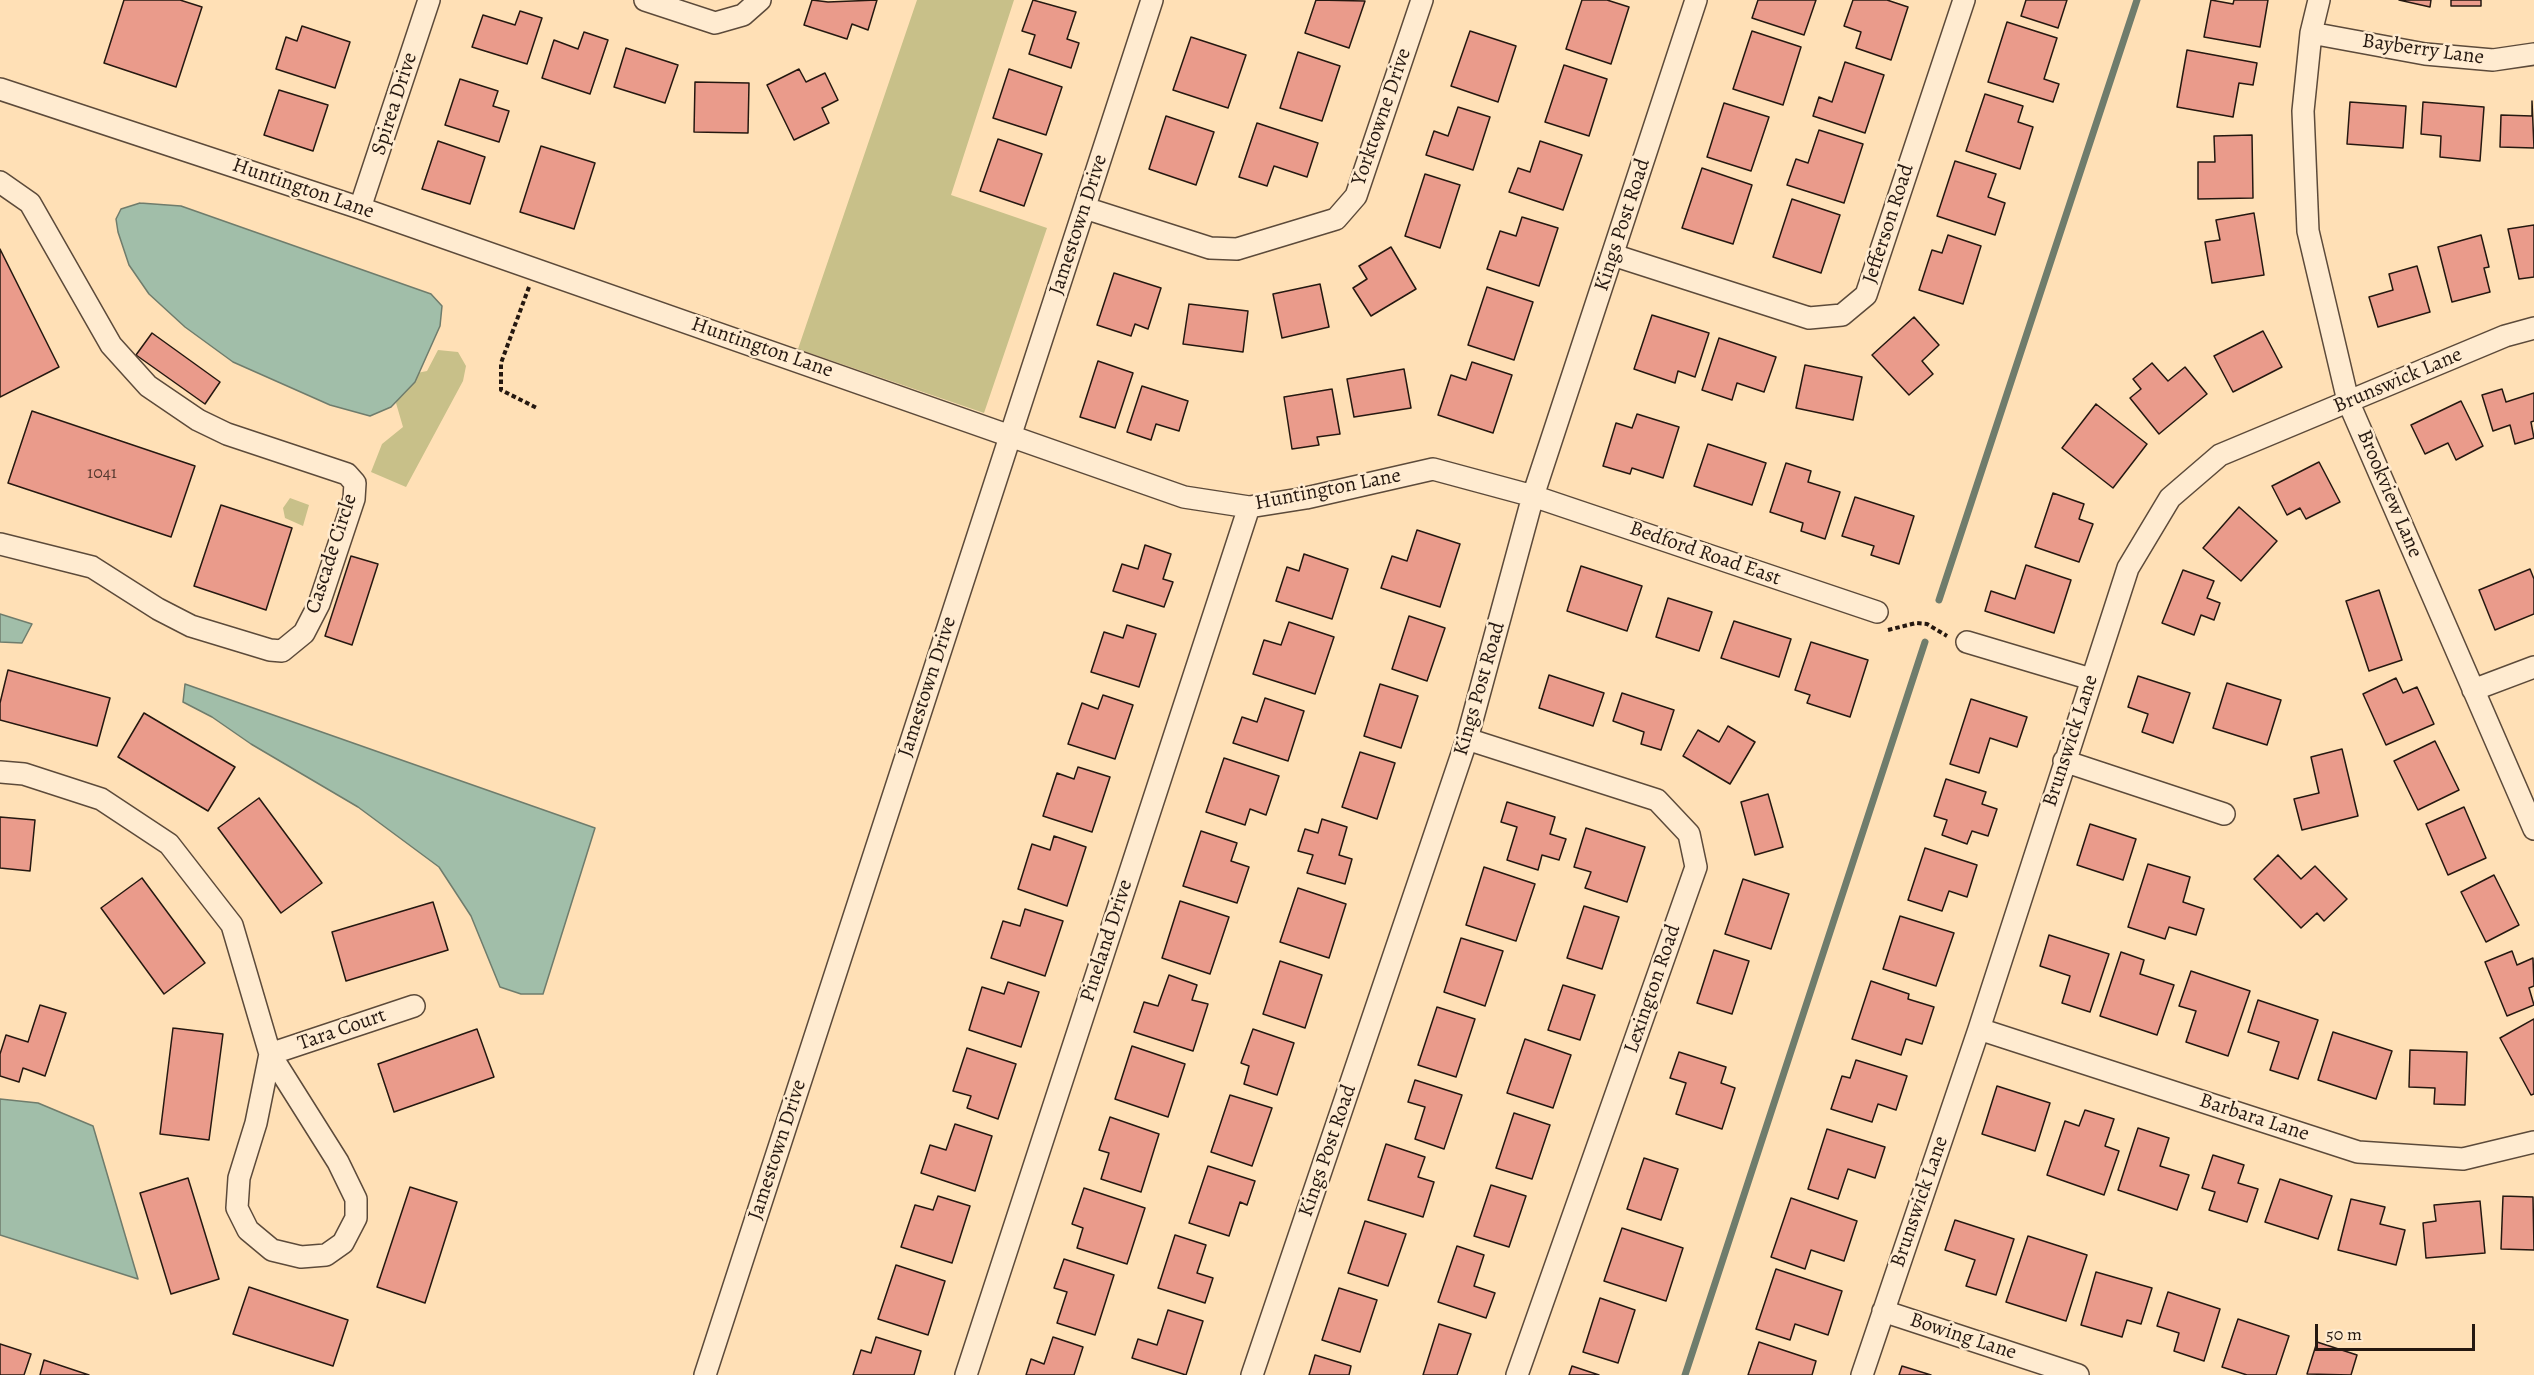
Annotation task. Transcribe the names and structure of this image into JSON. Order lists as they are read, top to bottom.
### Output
{
  "streets": {
    "street": [
      "Bayberry Lane",
      "Spirea Drive",
      "Yorktowne Drive",
      "Huntington Lane",
      "Jefferson Road",
      "Jamestown Drive",
      "Kings Post Road",
      "Brunswick Lane",
      "Brookview Lane",
      "Cascade Circle",
      "Bedford Road East",
      "Pineland Drive",
      "Lexington Road",
      "Tara Court",
      "Barbara Lane",
      "Bowing Lane"
    ]
  },
  "crossings": [
    ["Bayberry Lane", "Brookview Lane"],
    ["Spirea Drive", "Huntington Lane"],
    ["Yorktowne Drive", "Jamestown Drive"],
    ["Huntington Lane", "Jamestown Drive"],
    ["Huntington Lane", "Kings Post Road"],
    ["Huntington Lane", "Bedford Road East"],
    ["Huntington Lane", "Pineland Drive"],
    ["Jefferson Road", "Kings Post Road"],
    ["Kings Post Road", "Bedford Road East"],
    ["Kings Post Road", "Lexington Road"],
    ["Brunswick Lane", "Brookview Lane"],
    ["Brunswick Lane", "Barbara Lane"],
    ["Brunswick Lane", "Bowing Lane"]
  ],
  "house_numbers": ["1041"],
  "scale_bar": "50 m"
}
